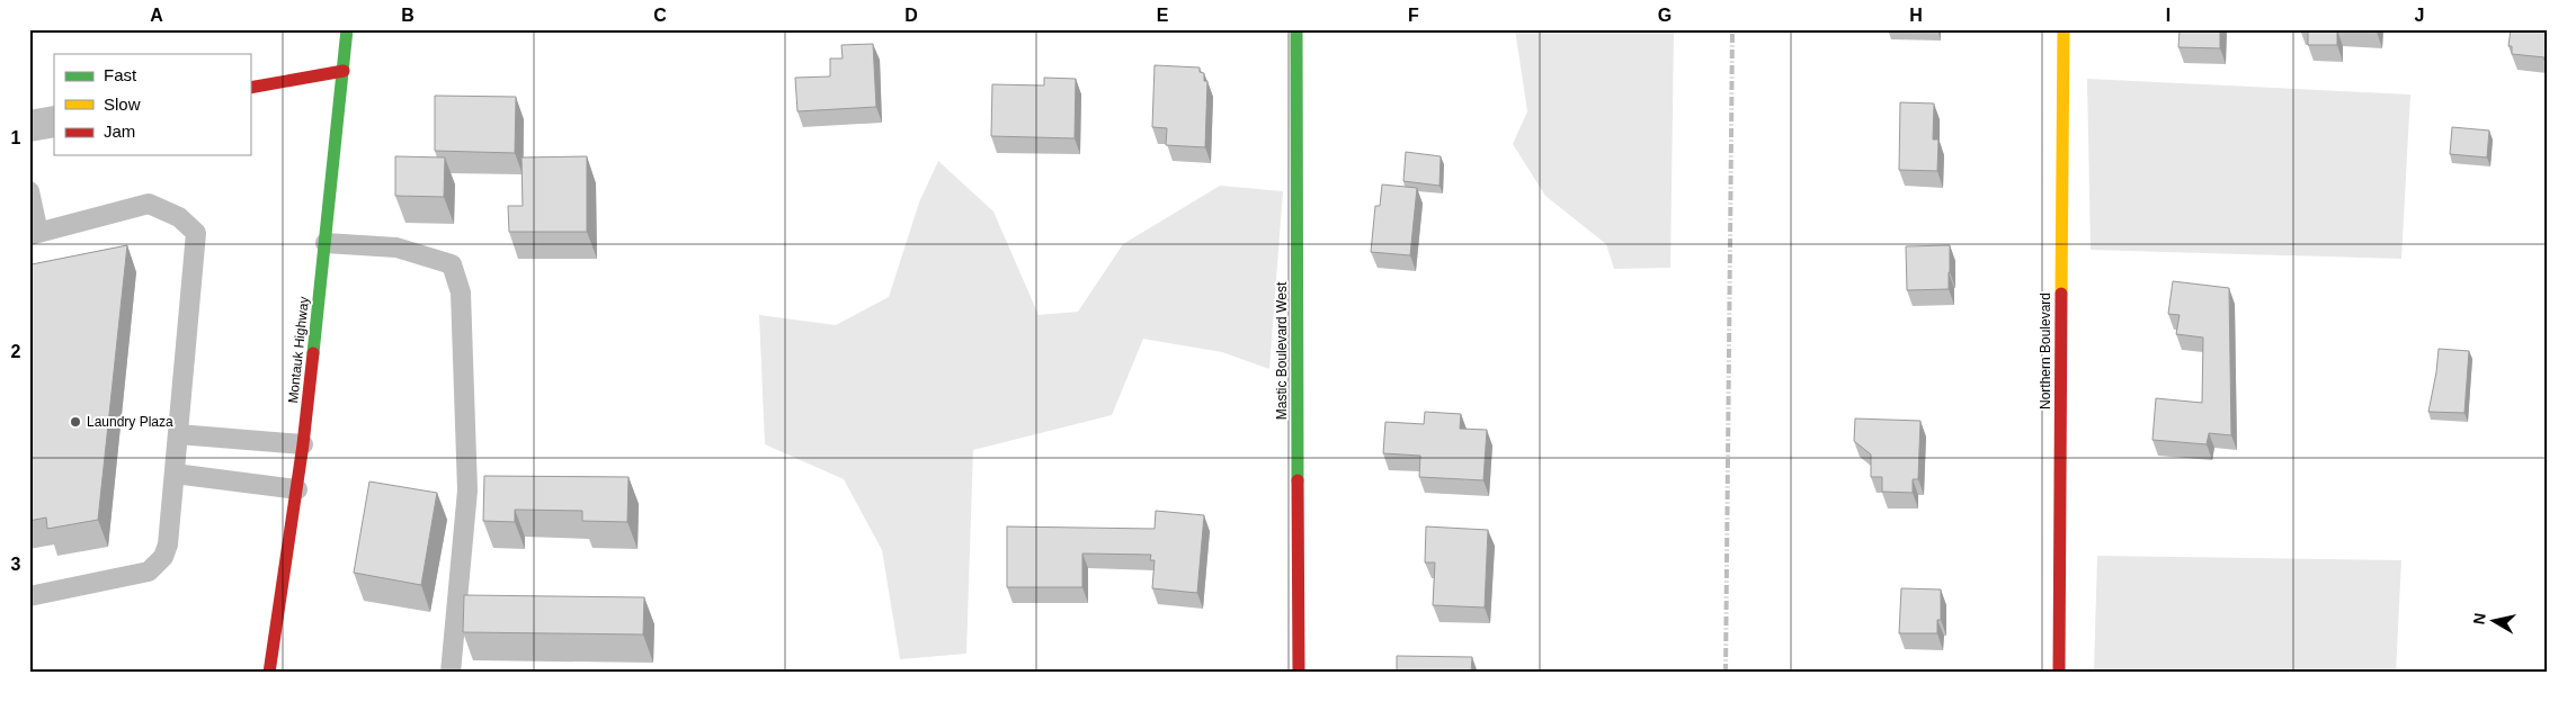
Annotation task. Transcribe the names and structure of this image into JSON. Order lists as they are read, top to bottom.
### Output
{
  "streets": {
    "street": ["Montauk Highway", "Mastic Boulevard West", "Northern Boulevard"]
  },
  "places": ["Laundry Plaza"],
  "legend": ["Fast", "Slow", "Jam"],
  "north": "left",
  "grid": {
    "columns": [
      "A",
      "B",
      "C",
      "D",
      "E",
      "F",
      "G",
      "H",
      "I",
      "J"
    ],
    "rows": ["1", "2", "3"]
  }
}
